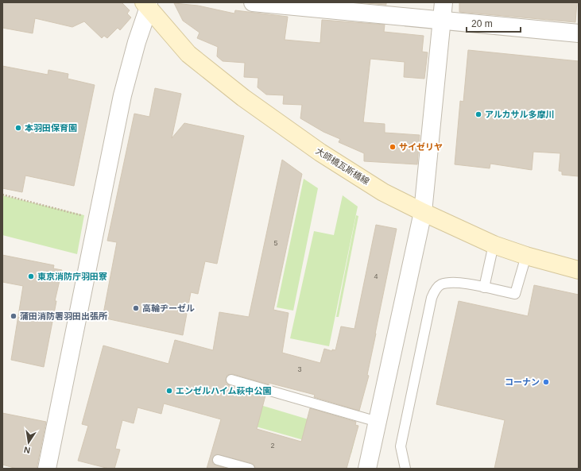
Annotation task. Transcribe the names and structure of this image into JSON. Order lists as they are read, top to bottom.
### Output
{
  "streets": {
    "street": ["大師橋瓦斯橋線"]
  },
  "places": [
    "アルカサル多摩川",
    "本羽田保育園",
    "サイゼリヤ",
    "東京消防庁羽田寮",
    "高輪ヂーゼル",
    "蒲田消防署羽田出張所",
    "コーナン",
    "エンゼルハイム萩中公園"
  ],
  "house_numbers": [
    "5",
    "4",
    "3",
    "2"
  ],
  "scale_bar": "20 m",
  "north": "bottom"
}
